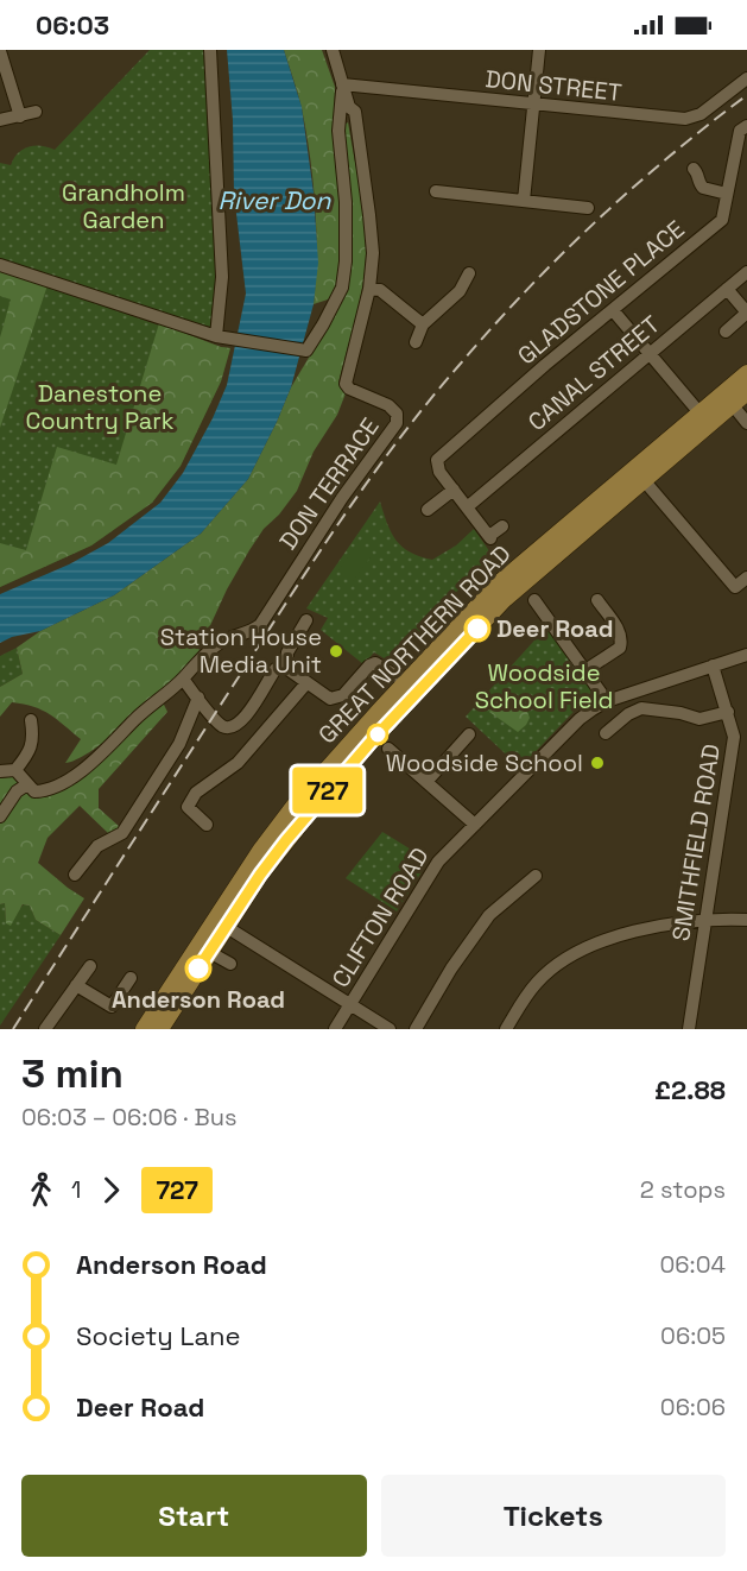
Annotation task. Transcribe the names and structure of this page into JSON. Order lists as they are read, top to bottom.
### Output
{
  "streets": {
    "main road": ["GREAT NORTHERN ROAD"],
    "street": [
      "DON STREET",
      "GLADSTONE PLACE",
      "CANAL STREET",
      "DON TERRACE",
      "SMITHFIELD ROAD",
      "CLIFTON ROAD"
    ]
  },
  "crossings": [
    ["DON STREET", "DON TERRACE"],
    ["SMITHFIELD ROAD", "CLIFTON ROAD"]
  ],
  "water": ["River Don"],
  "parks": ["Grandholm Garden", "Danestone Country Park", "Woodside School Field"],
  "places": [
    "Deer Road",
    "Station House Media Unit",
    "Woodside School",
    "Anderson Road"
  ],
  "lines": ["bus line 727"],
  "page": {
    "status": "06:03",
    "on_map": "727",
    "heading": ["3 min", "06:03 – 06:06 · Bus", "£2.88"],
    "legs": ["1", "727", "2 stops"],
    "list": [
      {
        "name": "Anderson Road",
        "value": "06:04"
      },
      {
        "name": "Society Lane",
        "value": "06:05"
      },
      {
        "name": "Deer Road",
        "value": "06:06"
      }
    ],
    "buttons": ["Start", "Tickets"]
  }
}
